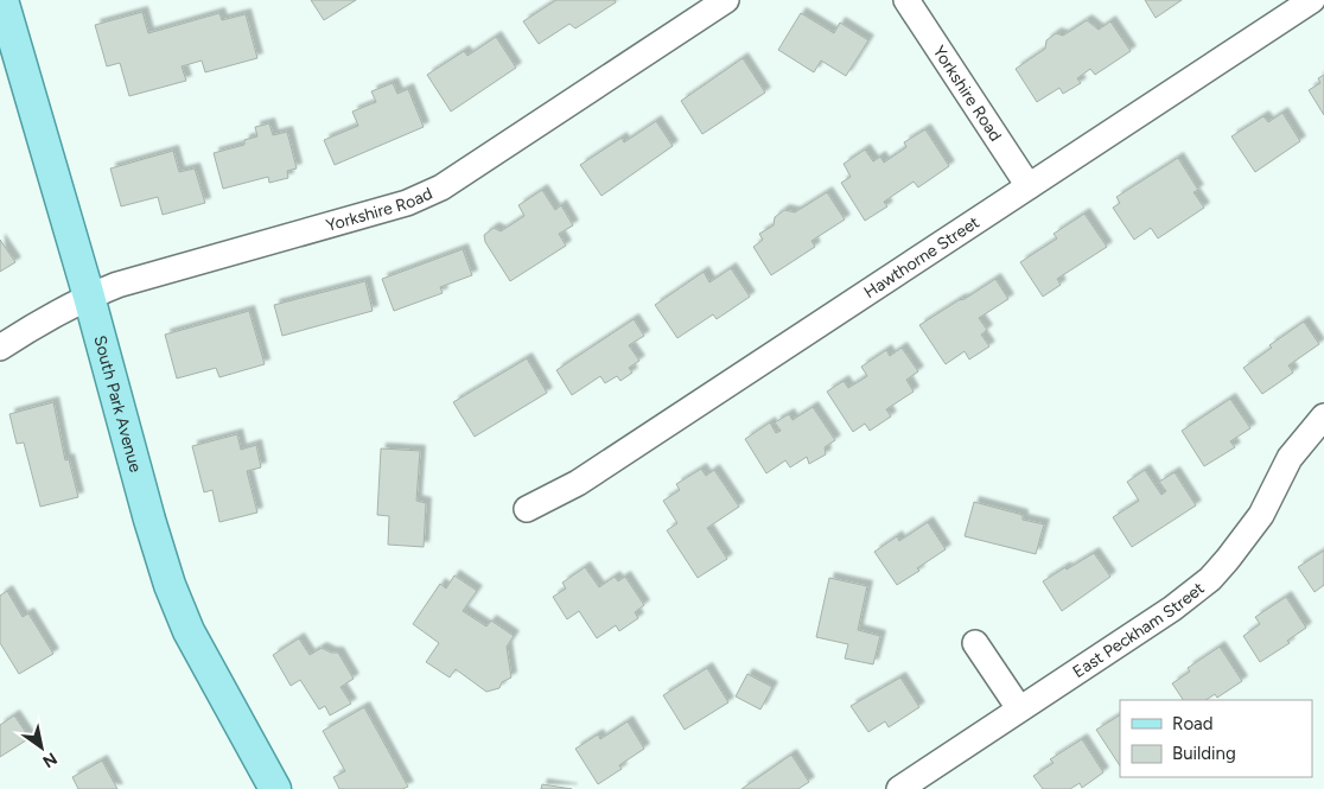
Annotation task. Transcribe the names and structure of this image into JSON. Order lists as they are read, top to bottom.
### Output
{
  "streets": {
    "main road": ["South Park Avenue"],
    "street": ["Yorkshire Road", "Hawthorne Street", "East Peckham Street"]
  },
  "crossings": [
    ["Yorkshire Road", "Hawthorne Street"],
    ["Yorkshire Road", "South Park Avenue"]
  ],
  "legend": ["Road", "Building"],
  "north": "bottom right"
}
